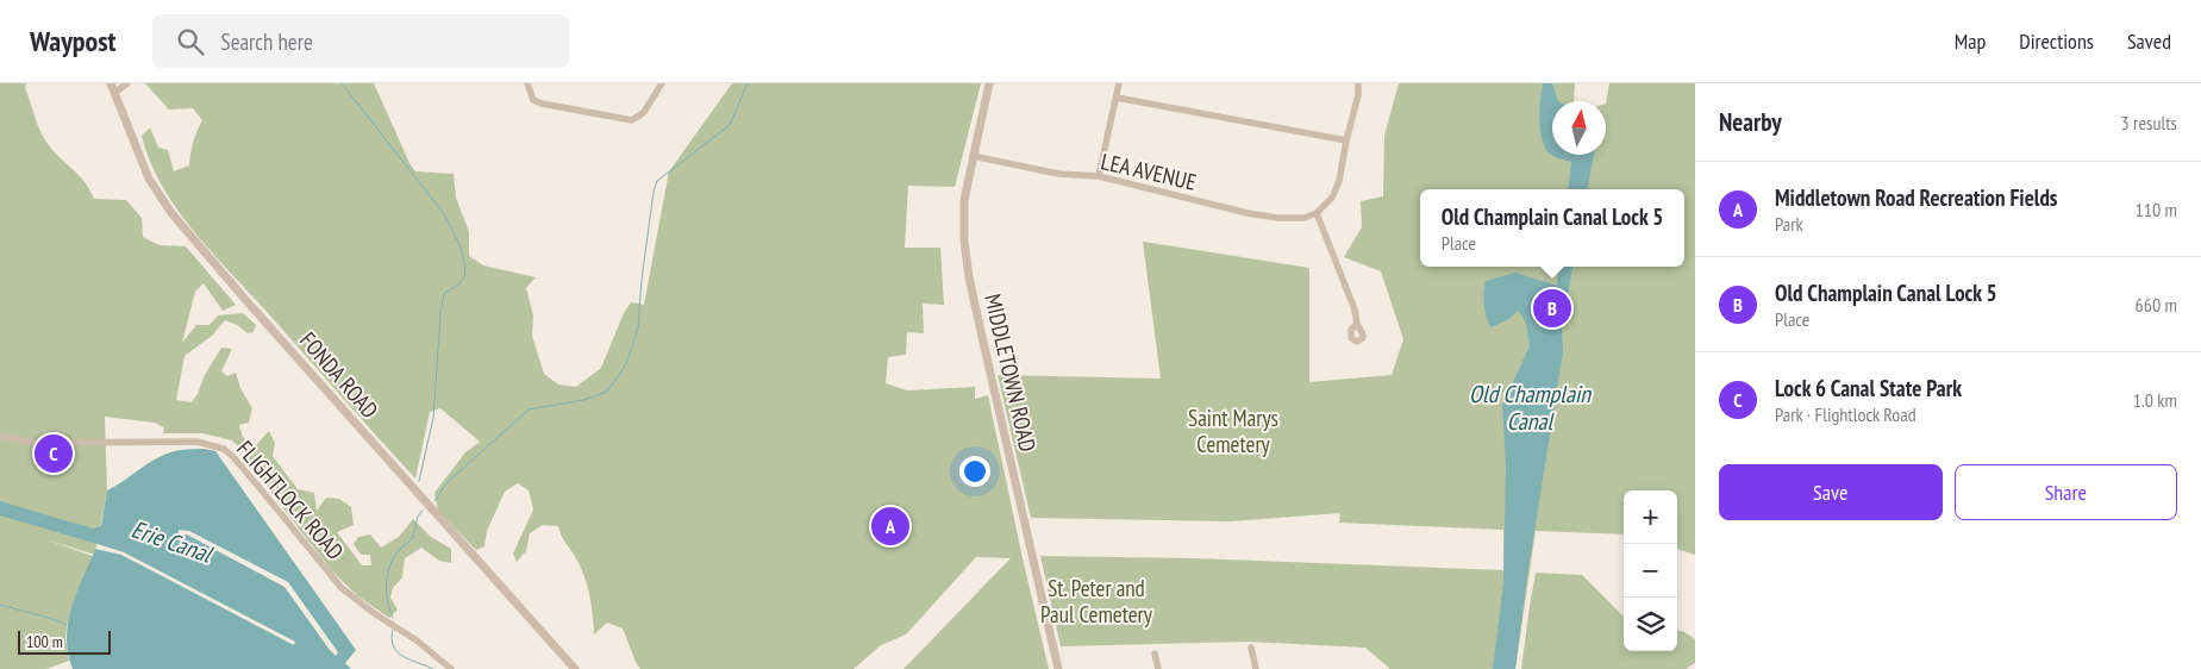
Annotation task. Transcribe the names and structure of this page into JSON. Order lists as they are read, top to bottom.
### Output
{
  "streets": {
    "street": [
      "LEA AVENUE",
      "MIDDLETOWN ROAD",
      "FONDA ROAD",
      "FLIGHTLOCK ROAD"
    ]
  },
  "crossings": [
    ["LEA AVENUE", "MIDDLETOWN ROAD"]
  ],
  "water": ["Old Champlain Canal", "Erie Canal"],
  "parks": ["Saint Marys Cemetery", "St. Peter and Paul Cemetery"],
  "scale_bar": "100 m",
  "north": "top",
  "page": {
    "header": "Waypost",
    "search": "Search here",
    "nav": ["Map", "Directions", "Saved"],
    "heading": ["Nearby", "3 results"],
    "list": [
      {
        "mark": "A",
        "name": "Middletown Road Recreation Fields",
        "note": "Park",
        "value": "110 m"
      },
      {
        "mark": "B",
        "name": "Old Champlain Canal Lock 5",
        "note": "Place",
        "value": "660 m"
      },
      {
        "mark": "C",
        "name": "Lock 6 Canal State Park",
        "note": "Park · Flightlock Road",
        "value": "1.0 km"
      }
    ],
    "popup": ["Old Champlain Canal Lock 5", "Place"],
    "pins": ["B", "C", "A"],
    "buttons": ["Save", "Share"],
    "map_buttons": ["+", "−"],
    "scale": "100 m"
  }
}
